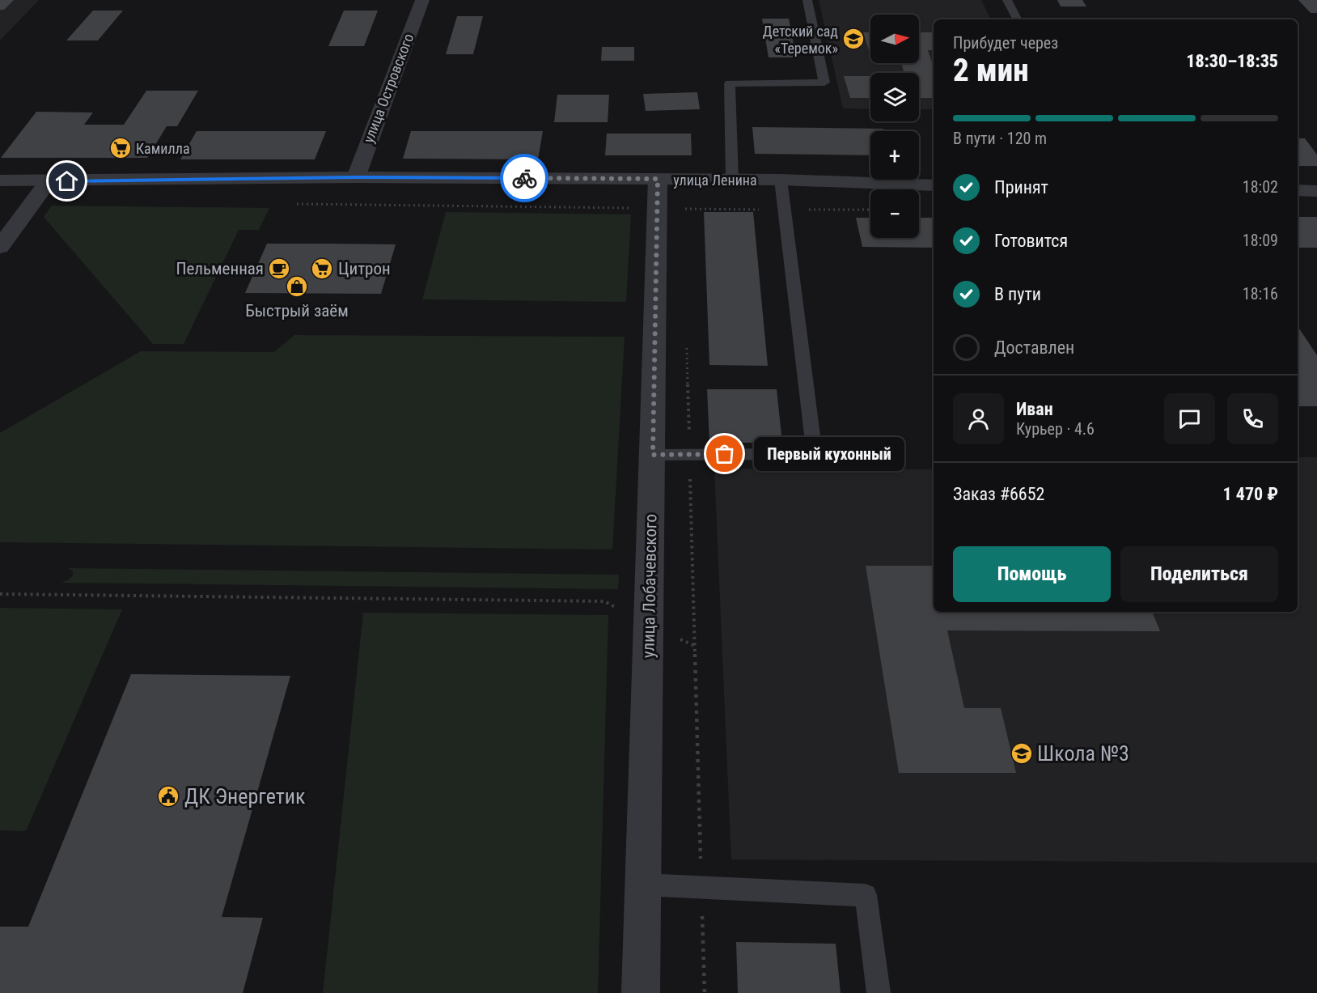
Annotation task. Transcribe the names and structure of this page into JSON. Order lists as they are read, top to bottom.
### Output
{
  "streets": {
    "street": ["улица Островского", "улица Ленина", "улица Лобачевского"]
  },
  "crossings": [
    ["улица Островского", "улица Ленина"],
    ["улица Ленина", "улица Лобачевского"]
  ],
  "places": {
    "school or university": ["Детский сад «Теремок»", "Школа №3"],
    "supermarket": ["Камилла", "Цитрон"],
    "cafe": ["Пельменная"],
    "shop": ["Быстрый заём"],
    "other": ["Первый кухонный"],
    "public building": ["ДК Энергетик"]
  },
  "north": "right",
  "page": {
    "map_buttons": ["+", "−"],
    "heading": ["2 мин", "Прибудет через", "18:30–18:35"],
    "panel": [
      "Иван",
      "Курьер · 4.6",
      "Заказ #6652",
      "1 470 ₽"
    ],
    "bar": "В пути · 120 m",
    "list": [
      ["Принят", "18:02"],
      ["Готовится", "18:09"],
      ["В пути", "18:16"],
      "Доставлен"
    ],
    "bubble": "Первый кухонный",
    "buttons": ["Помощь", "Поделиться"]
  }
}
